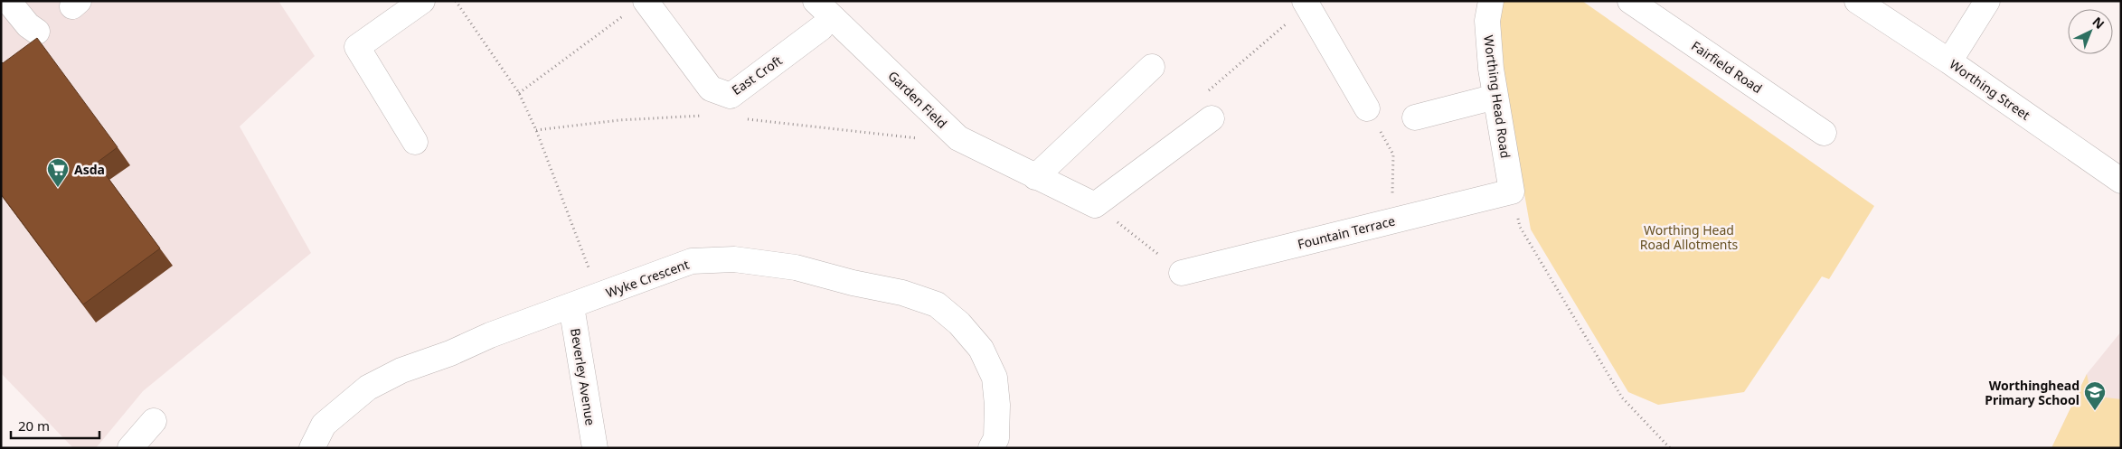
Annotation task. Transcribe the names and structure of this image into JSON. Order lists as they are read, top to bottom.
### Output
{
  "streets": {
    "street": [
      "Fairfield Road",
      "East Croft",
      "Worthing Street",
      "Worthing Head Road",
      "Garden Field",
      "Fountain Terrace",
      "Wyke Crescent",
      "Beverley Avenue"
    ]
  },
  "crossings": [
    ["Worthing Head Road", "Fountain Terrace"],
    ["Wyke Crescent", "Beverley Avenue"]
  ],
  "parks": ["Worthing Head Road Allotments"],
  "places": {
    "supermarket": ["Asda"],
    "school or university": ["Worthinghead Primary School"]
  },
  "scale_bar": "20 m",
  "north": "top right"
}
